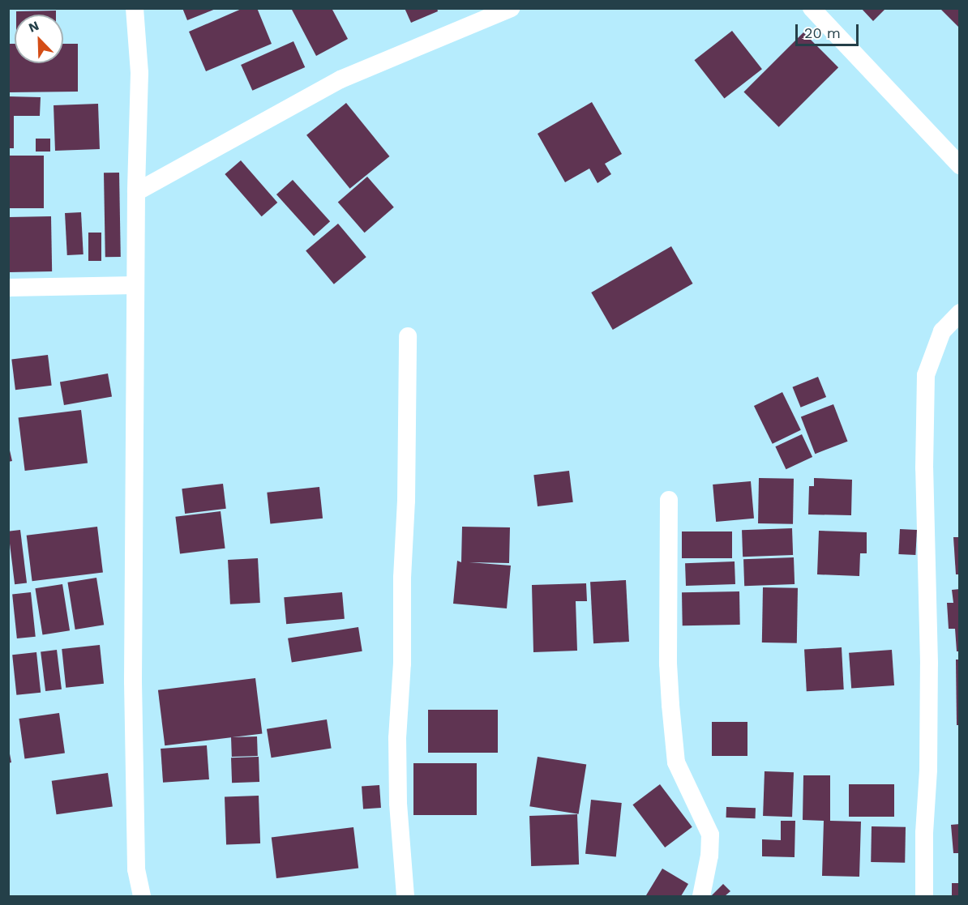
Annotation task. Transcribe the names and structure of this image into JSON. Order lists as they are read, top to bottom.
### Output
{
  "scale_bar": "20 m",
  "north": "top left"
}
